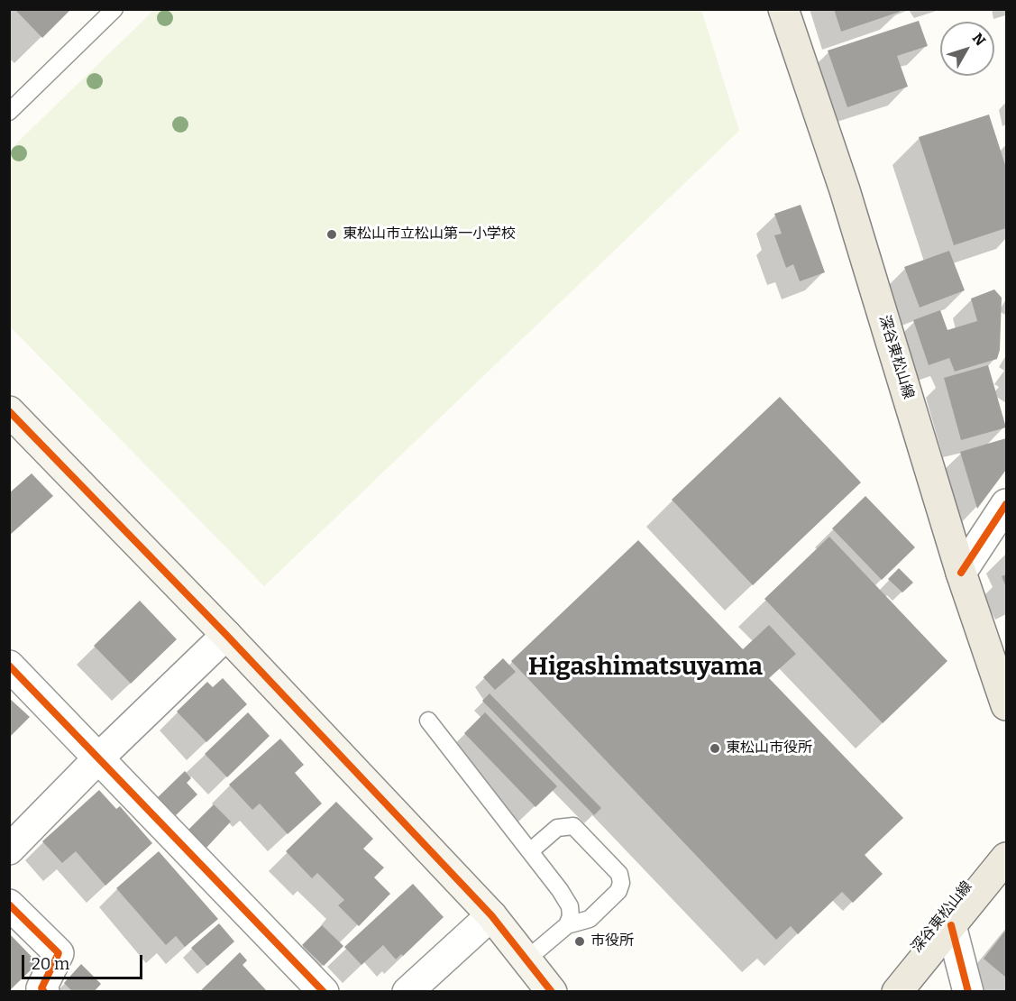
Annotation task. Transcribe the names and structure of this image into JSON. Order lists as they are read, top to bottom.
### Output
{
  "streets": {
    "main road": ["深谷東松山線"]
  },
  "districts": ["Higashimatsuyama"],
  "places": ["東松山市立松山第一小学校", "東松山市役所", "市役所"],
  "scale_bar": "20 m",
  "north": "top right"
}
